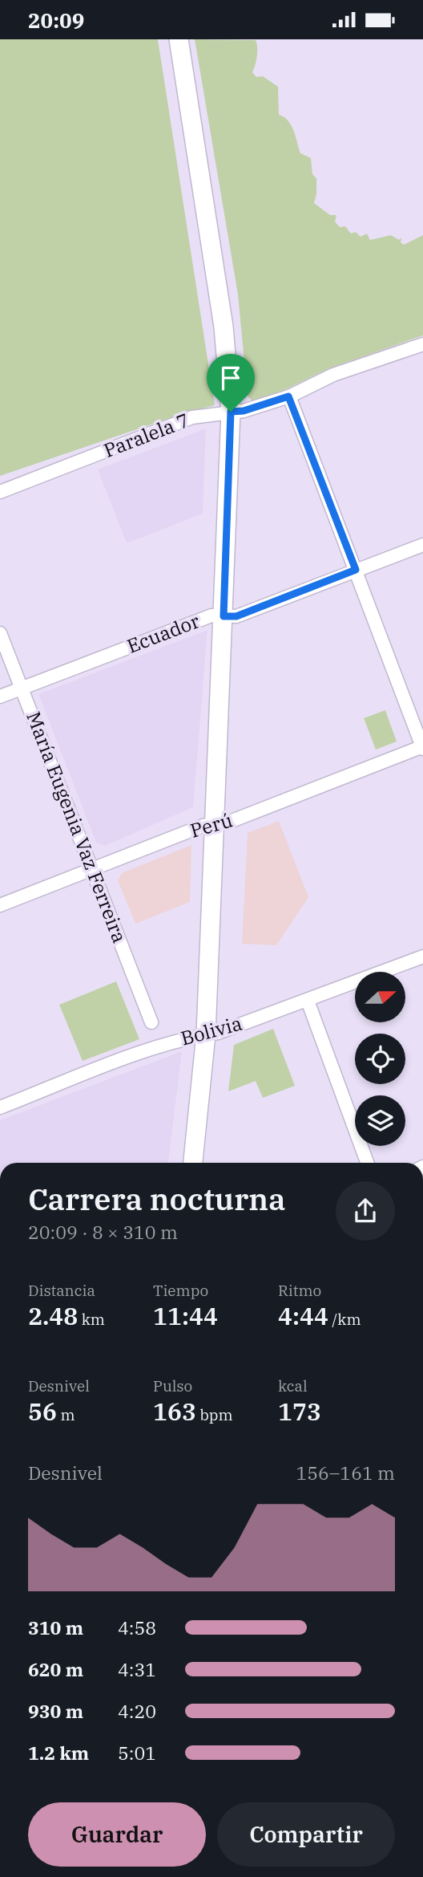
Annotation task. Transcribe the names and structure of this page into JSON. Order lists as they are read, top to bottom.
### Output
{
  "streets": {
    "street": [
      "Paralela 7",
      "Ecuador",
      "Perú",
      "María Eugenia Vaz Ferreira",
      "Bolivia"
    ]
  },
  "crossings": [
    ["Ecuador", "María Eugenia Vaz Ferreira"],
    ["Perú", "María Eugenia Vaz Ferreira"]
  ],
  "north": "right",
  "page": {
    "status": "20:09",
    "heading": ["Carrera nocturna", "20:09 · 8 × 310 m"],
    "stats": [
      ["Distancia", "2.48 km"],
      ["Tiempo", "11:44"],
      ["Ritmo", "4:44 /km"],
      ["Desnivel", "56 m"],
      ["Pulso", "163 bpm"],
      ["kcal", "173"]
    ],
    "chart": ["Desnivel", "156–161 m"],
    "list": [
      {
        "name": "310 m",
        "note": "4:58"
      },
      {
        "name": "620 m",
        "note": "4:31"
      },
      {
        "name": "930 m",
        "note": "4:20"
      },
      {
        "name": "1.2 km",
        "note": "5:01"
      }
    ],
    "buttons": ["Guardar", "Compartir"]
  }
}
